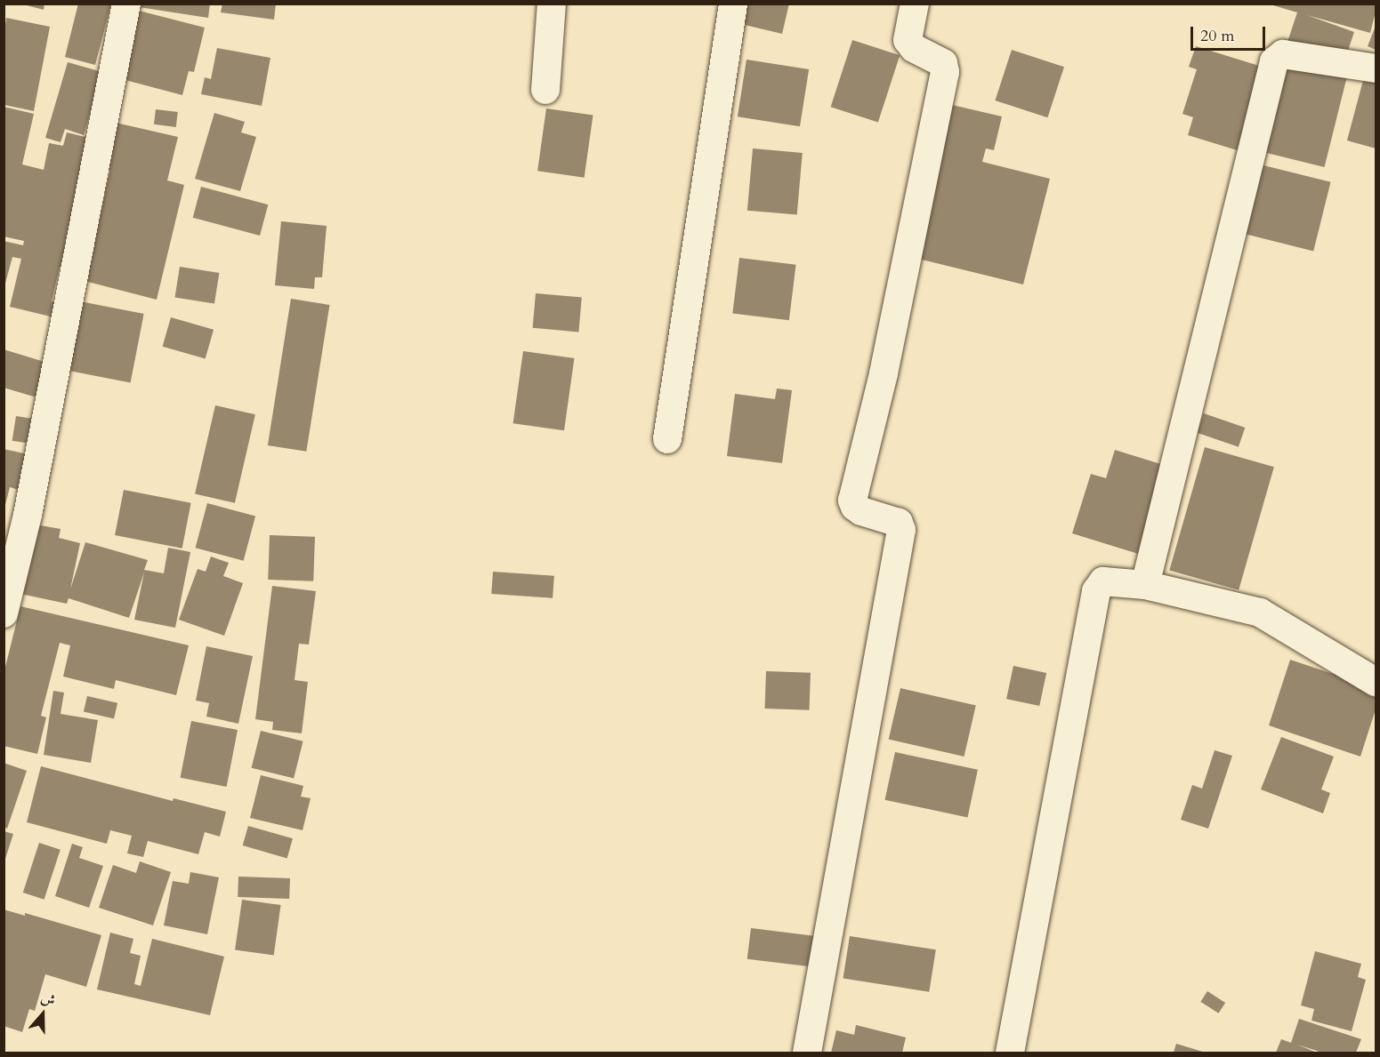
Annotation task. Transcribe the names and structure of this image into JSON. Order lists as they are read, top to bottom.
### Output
{
  "scale_bar": "20 m",
  "north": "top"
}
